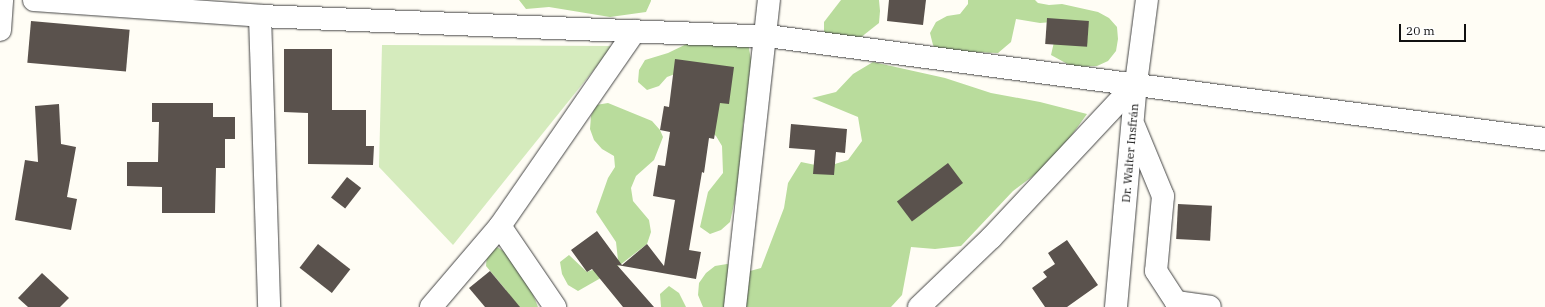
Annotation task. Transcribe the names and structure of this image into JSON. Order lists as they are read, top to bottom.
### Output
{
  "streets": {
    "street": ["Dr. Walter Insfrán"]
  },
  "scale_bar": "20 m"
}
